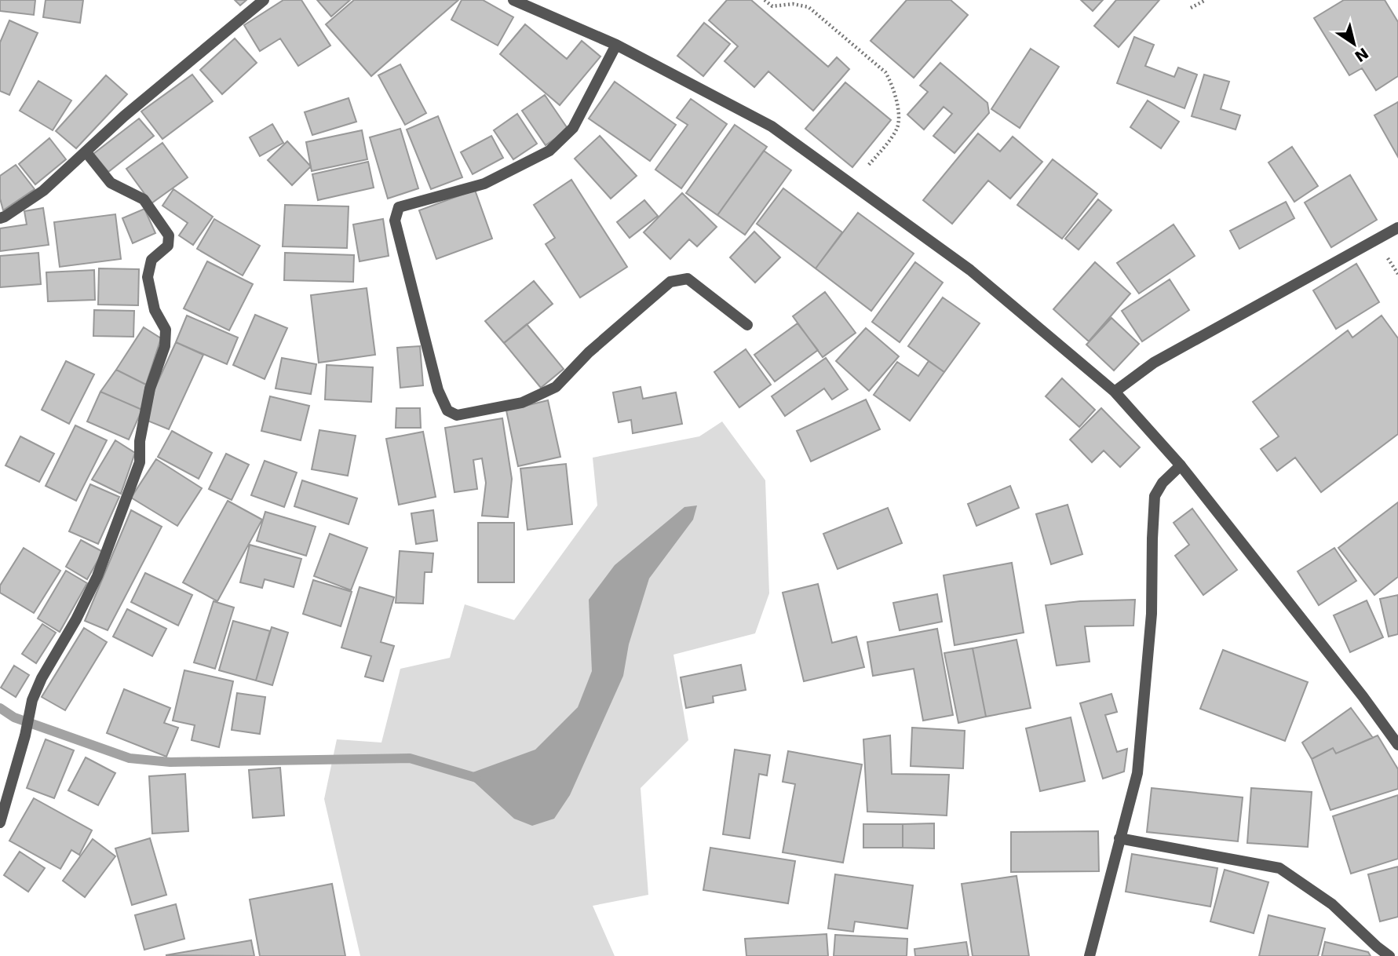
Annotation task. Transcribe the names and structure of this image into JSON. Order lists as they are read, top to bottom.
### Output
{
  "north": "bottom right"
}
